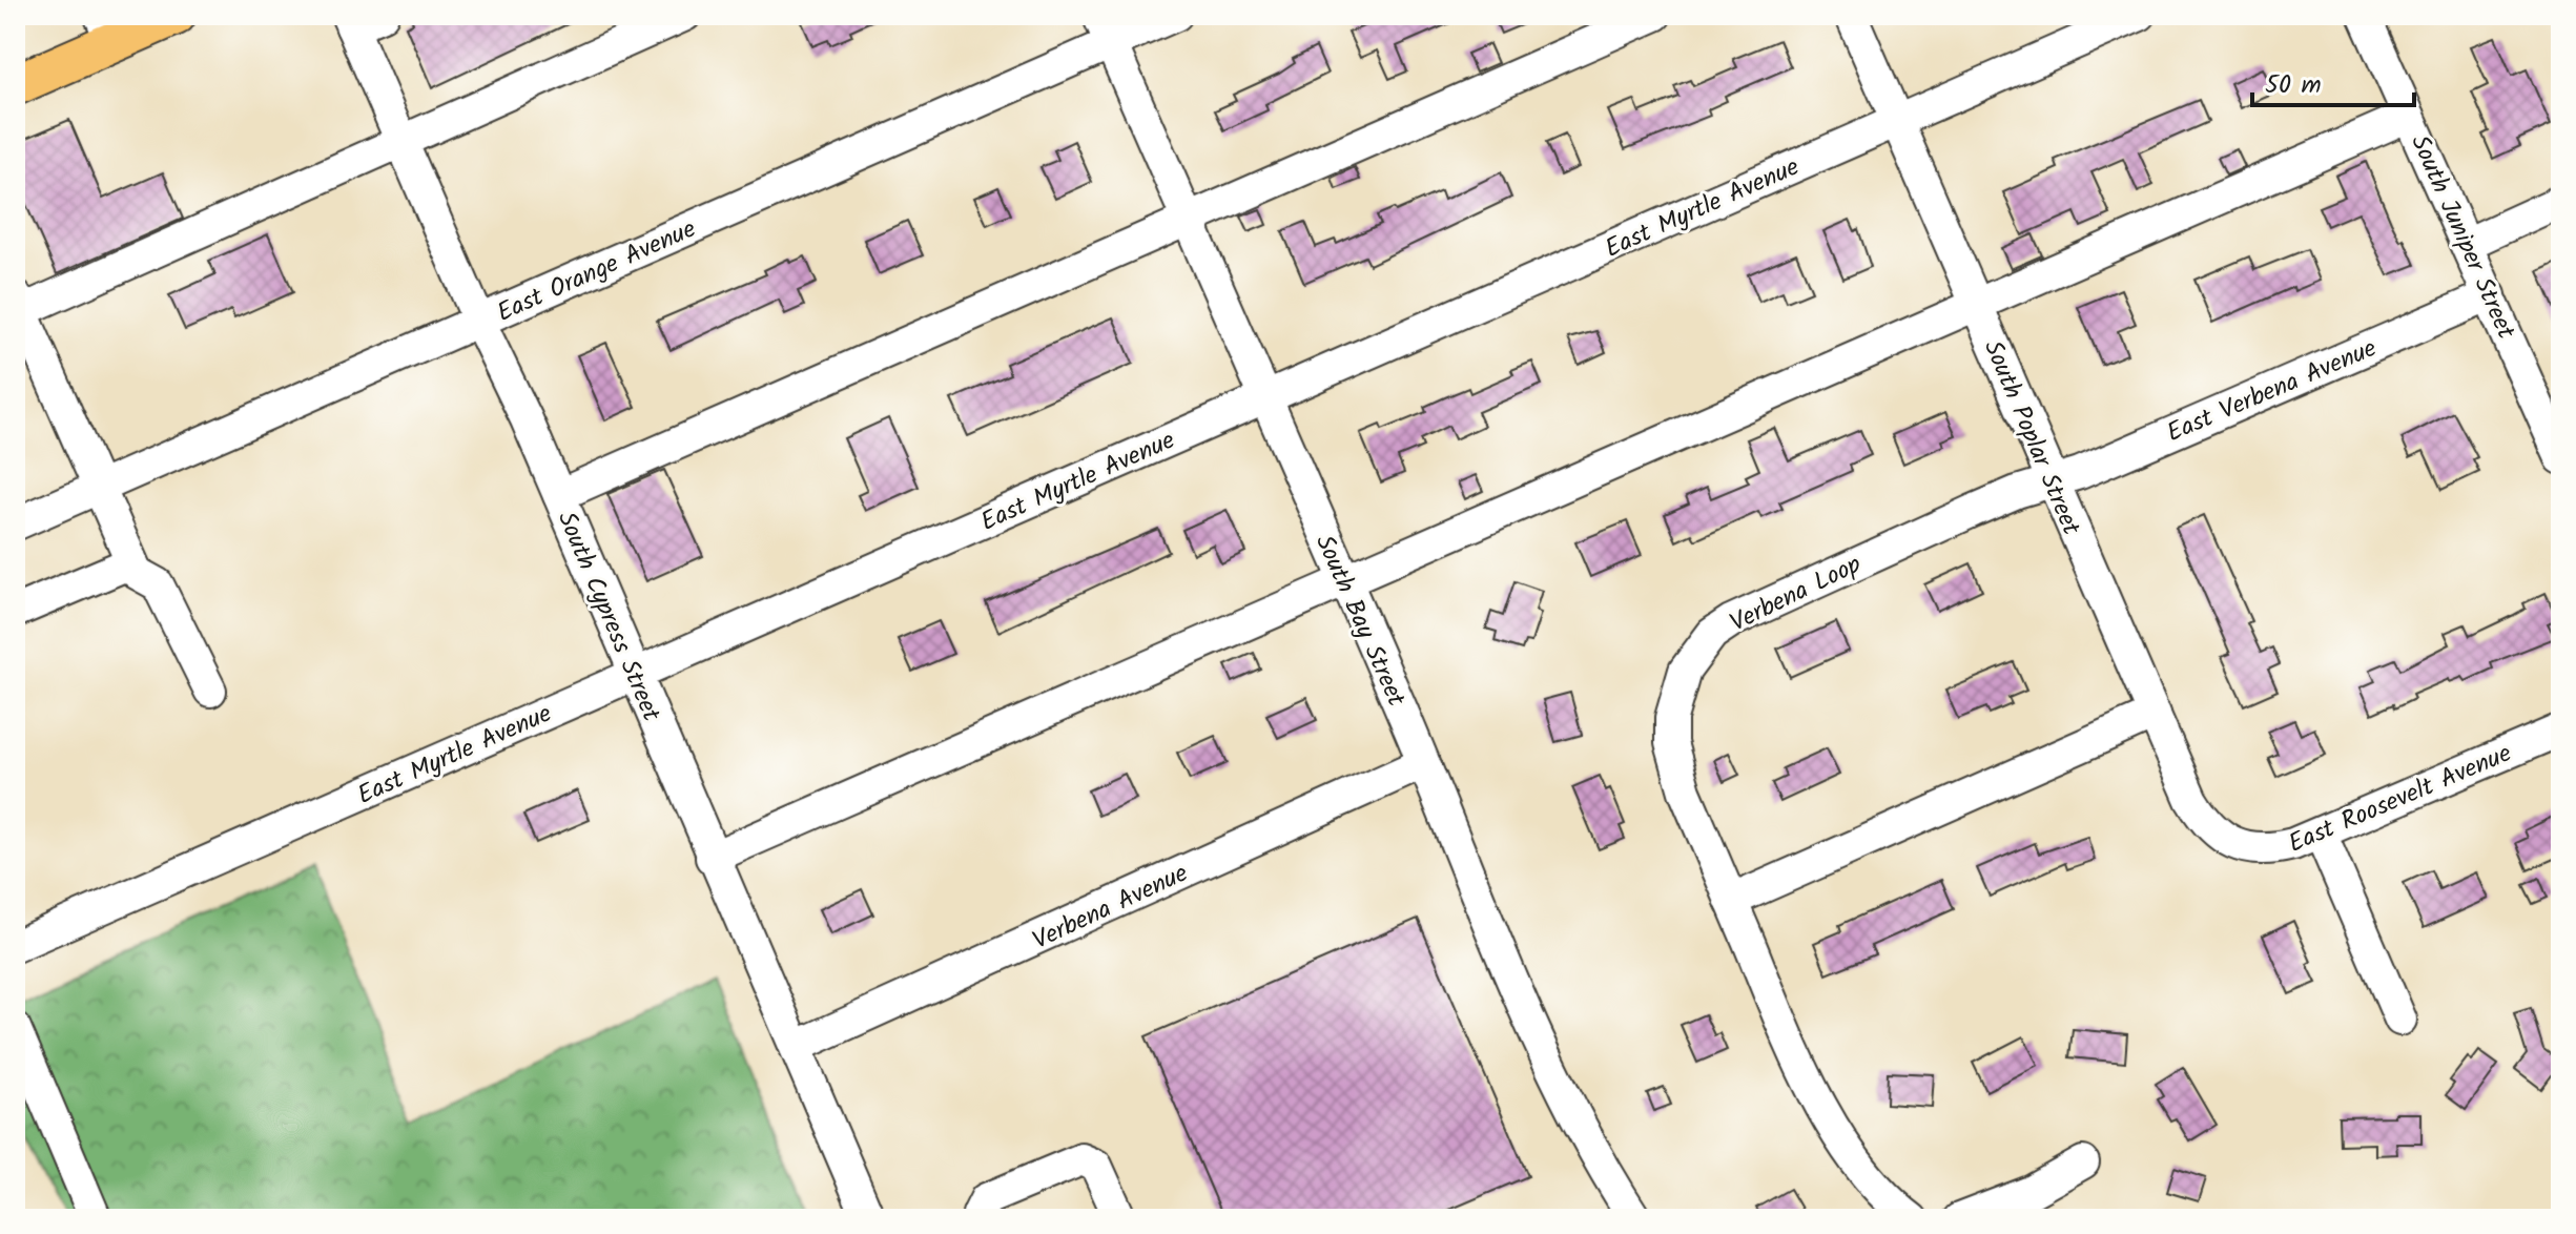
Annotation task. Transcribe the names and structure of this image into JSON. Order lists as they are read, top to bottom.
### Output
{
  "streets": {
    "street": [
      "East Myrtle Avenue",
      "South Juniper Street",
      "East Orange Avenue",
      "East Verbena Avenue",
      "South Poplar Street",
      "Verbena Loop",
      "South Cypress Street",
      "South Bay Street",
      "East Roosevelt Avenue",
      "Verbena Avenue"
    ]
  },
  "crossings": [
    ["East Myrtle Avenue", "South Poplar Street"],
    ["East Myrtle Avenue", "South Cypress Street"],
    ["East Myrtle Avenue", "South Bay Street"],
    ["South Juniper Street", "East Verbena Avenue"],
    ["East Orange Avenue", "South Cypress Street"],
    ["East Orange Avenue", "South Bay Street"],
    ["East Verbena Avenue", "South Poplar Street"],
    ["East Verbena Avenue", "Verbena Loop"],
    ["South Poplar Street", "Verbena Loop"],
    ["South Poplar Street", "East Roosevelt Avenue"],
    ["South Cypress Street", "Verbena Avenue"],
    ["South Bay Street", "Verbena Avenue"]
  ],
  "scale_bar": "50 m"
}
